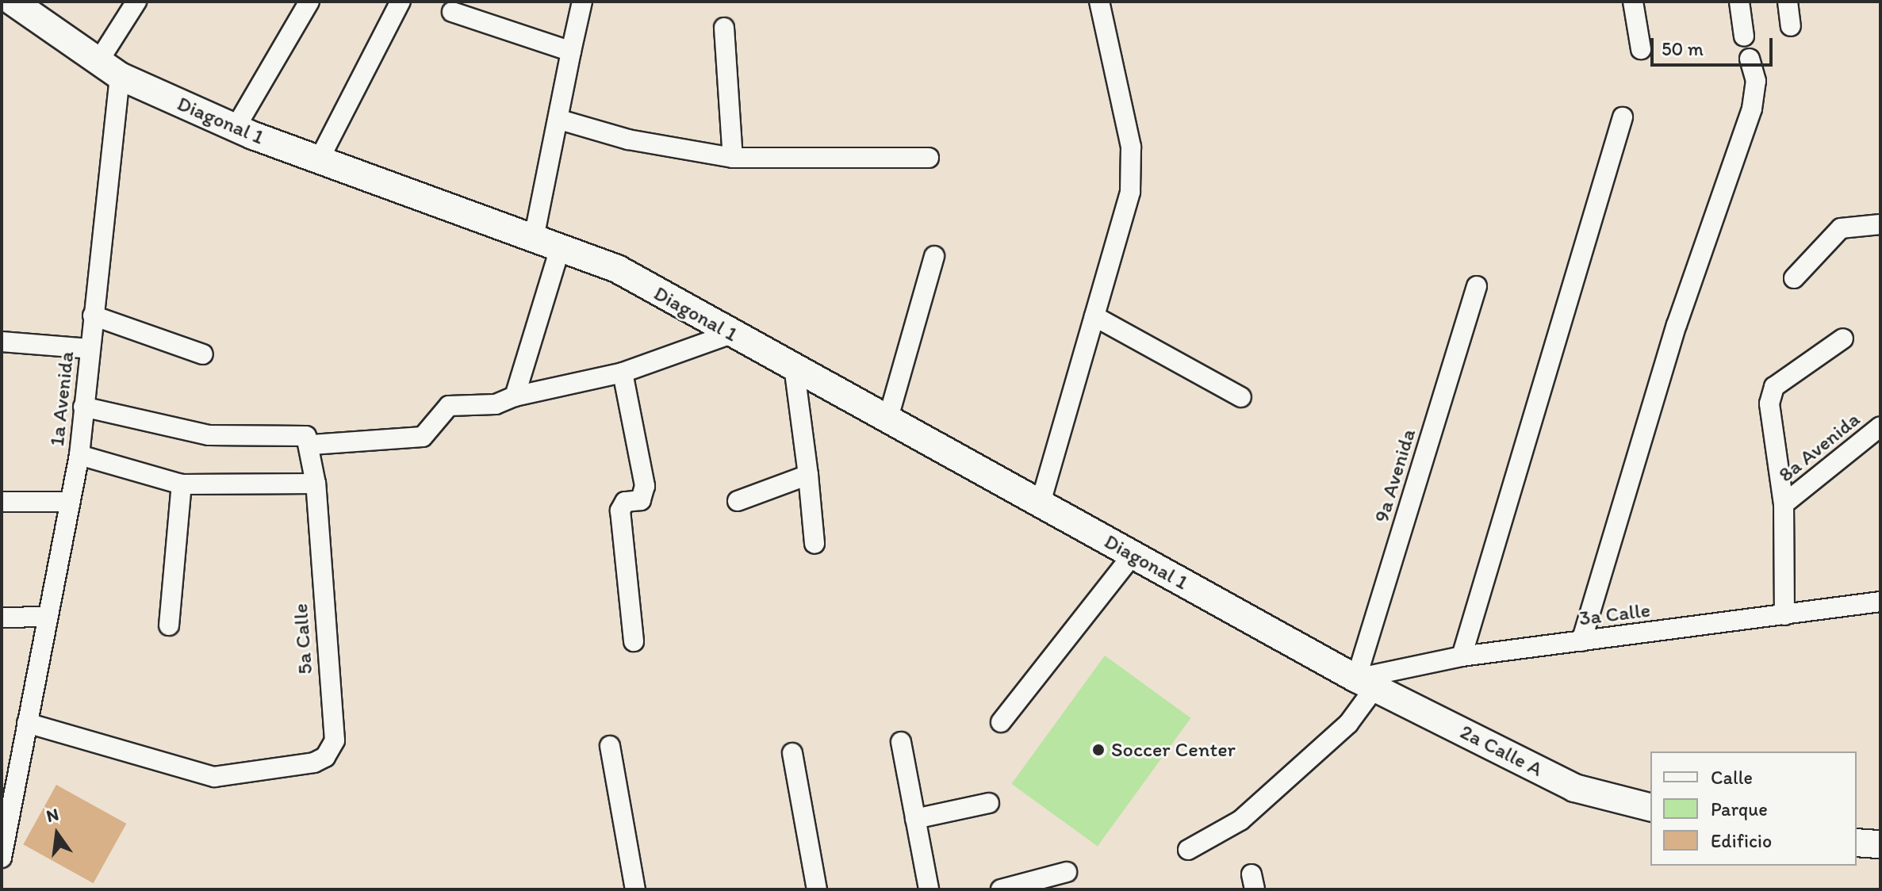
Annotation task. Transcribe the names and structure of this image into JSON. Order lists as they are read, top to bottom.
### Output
{
  "streets": {
    "street": [
      "Diagonal 1",
      "1a Avenida",
      "8a Avenida",
      "9a Avenida",
      "3a Calle",
      "5a Calle",
      "2a Calle A"
    ]
  },
  "crossings": [
    ["Diagonal 1", "1a Avenida"],
    ["Diagonal 1", "9a Avenida"],
    ["Diagonal 1", "3a Calle"],
    ["Diagonal 1", "2a Calle A"],
    ["1a Avenida", "5a Calle"],
    ["8a Avenida", "3a Calle"],
    ["9a Avenida", "3a Calle"],
    ["9a Avenida", "2a Calle A"],
    ["3a Calle", "2a Calle A"]
  ],
  "places": ["Soccer Center"],
  "legend": ["Calle", "Parque", "Edificio"],
  "scale_bar": "50 m",
  "north": "top"
}
